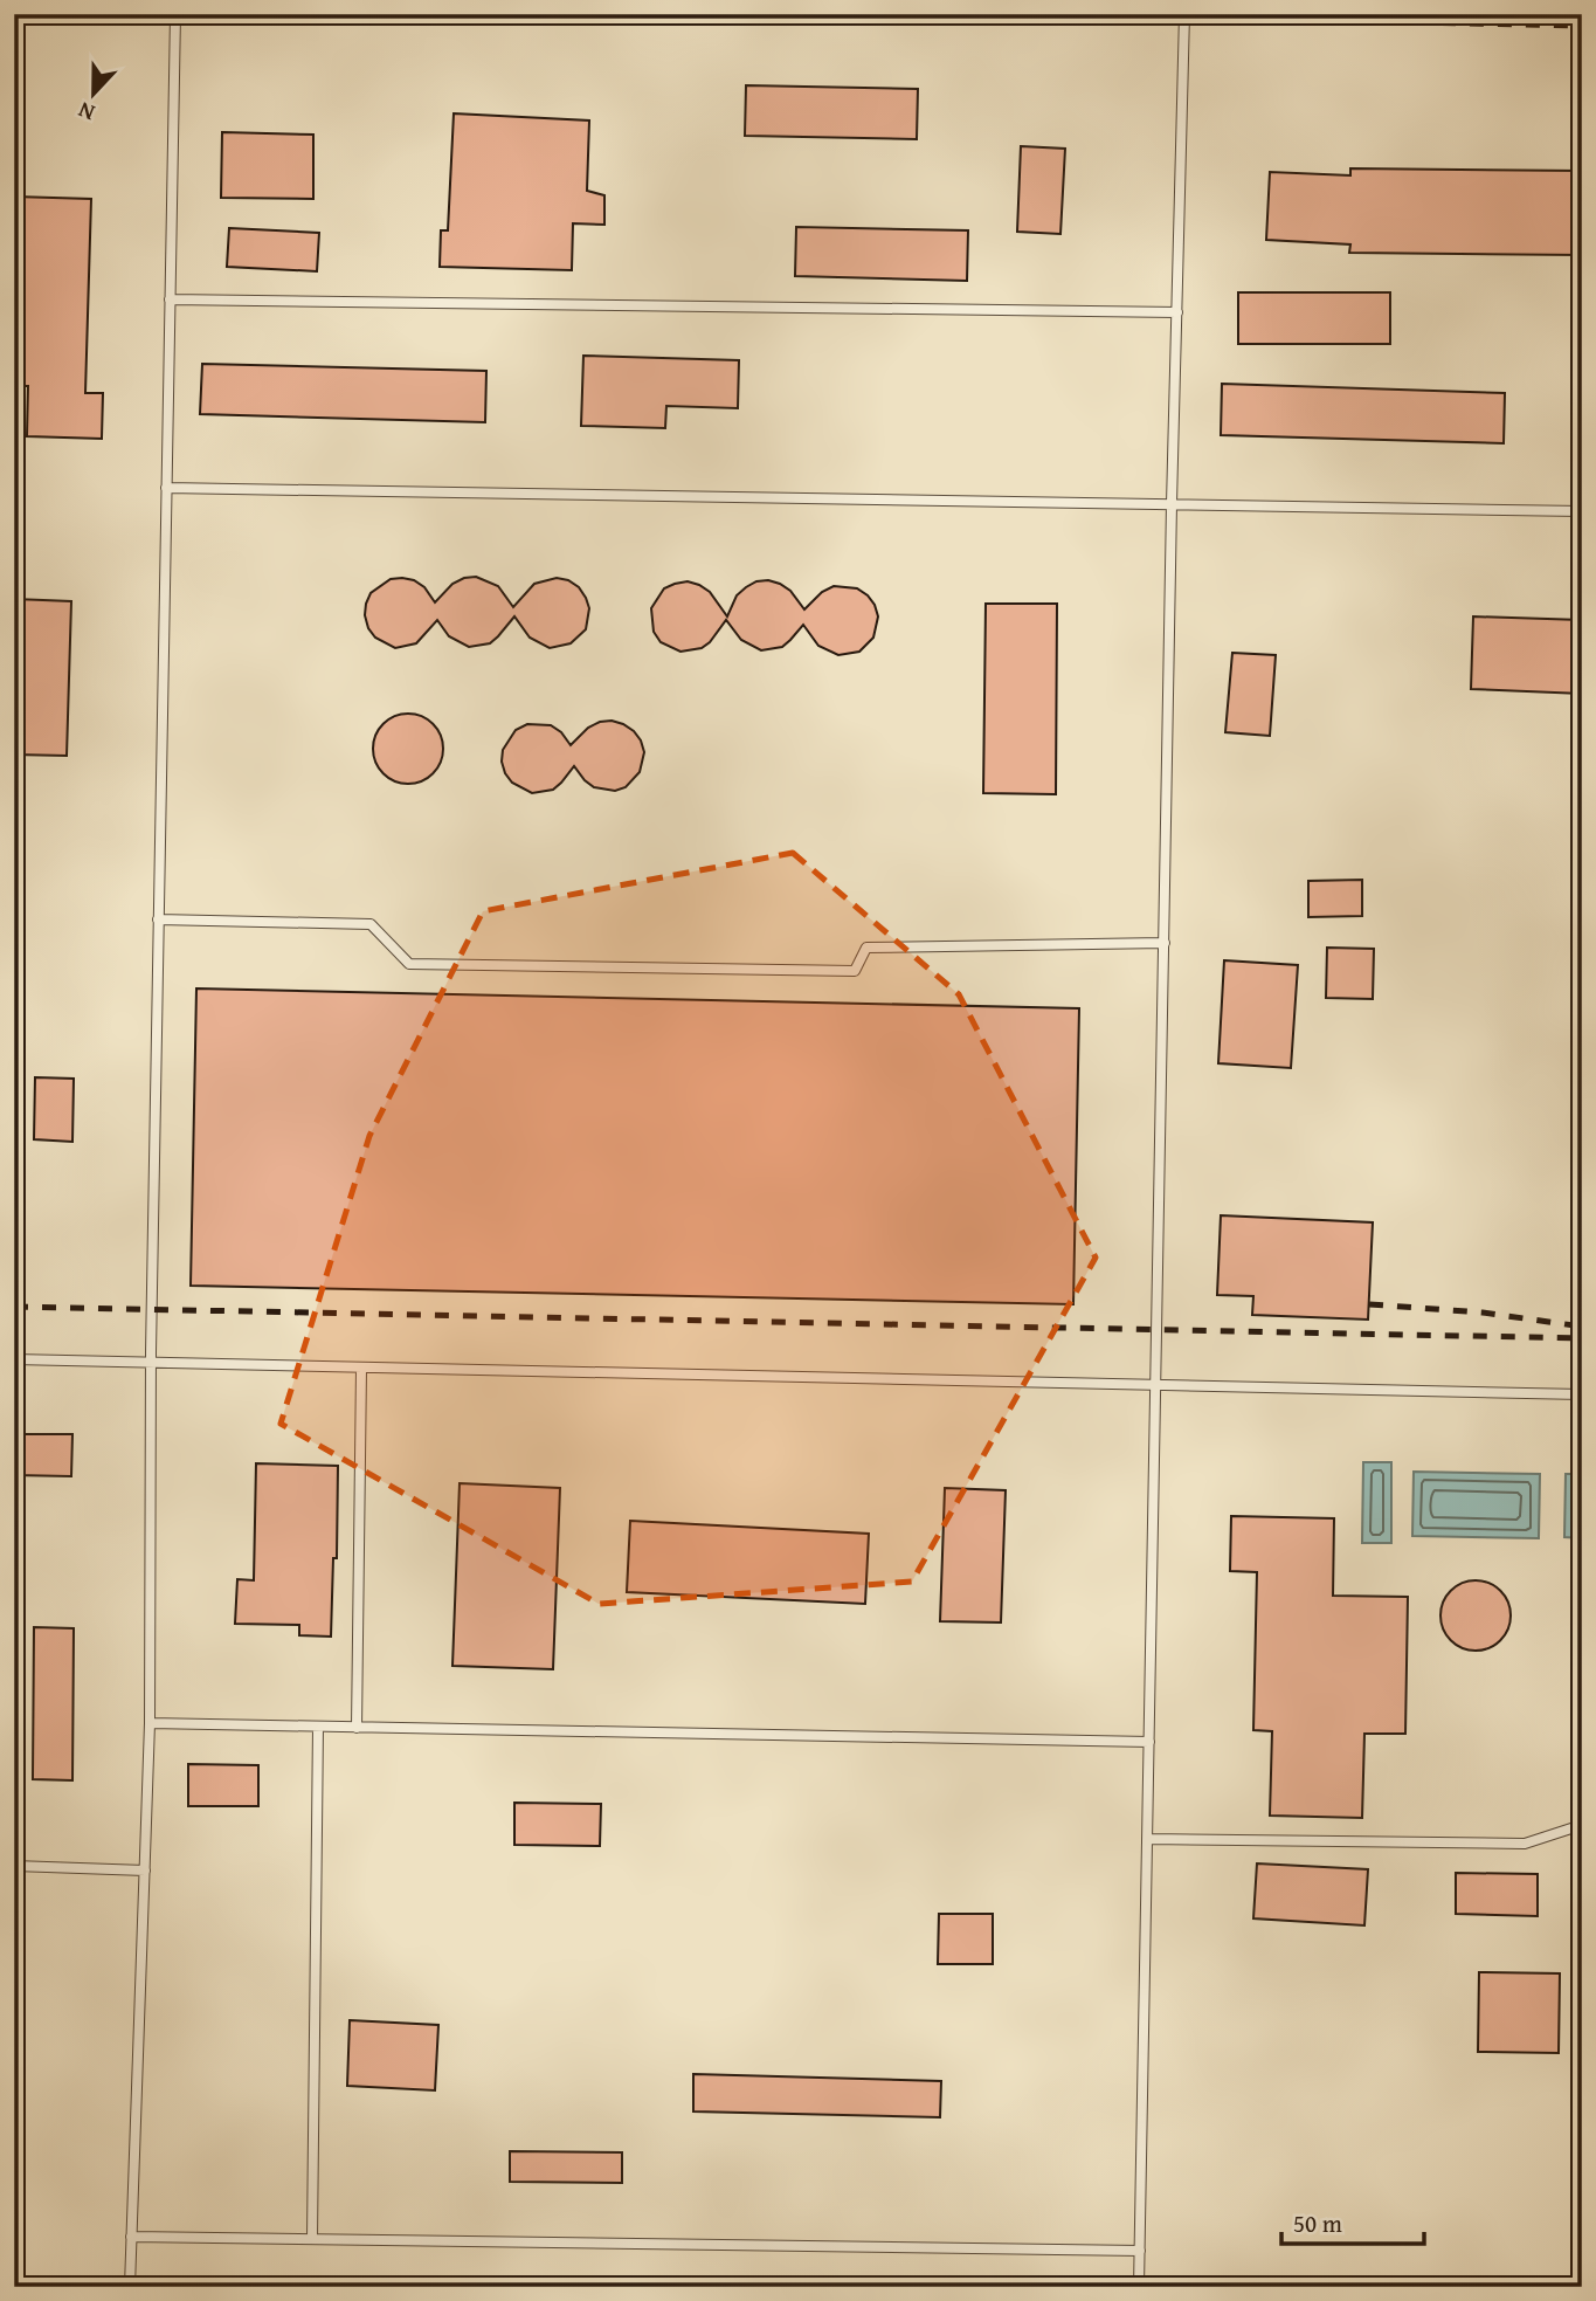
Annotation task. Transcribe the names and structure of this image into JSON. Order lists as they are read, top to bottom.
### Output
{
  "scale_bar": "50 m",
  "north": "bottom"
}
